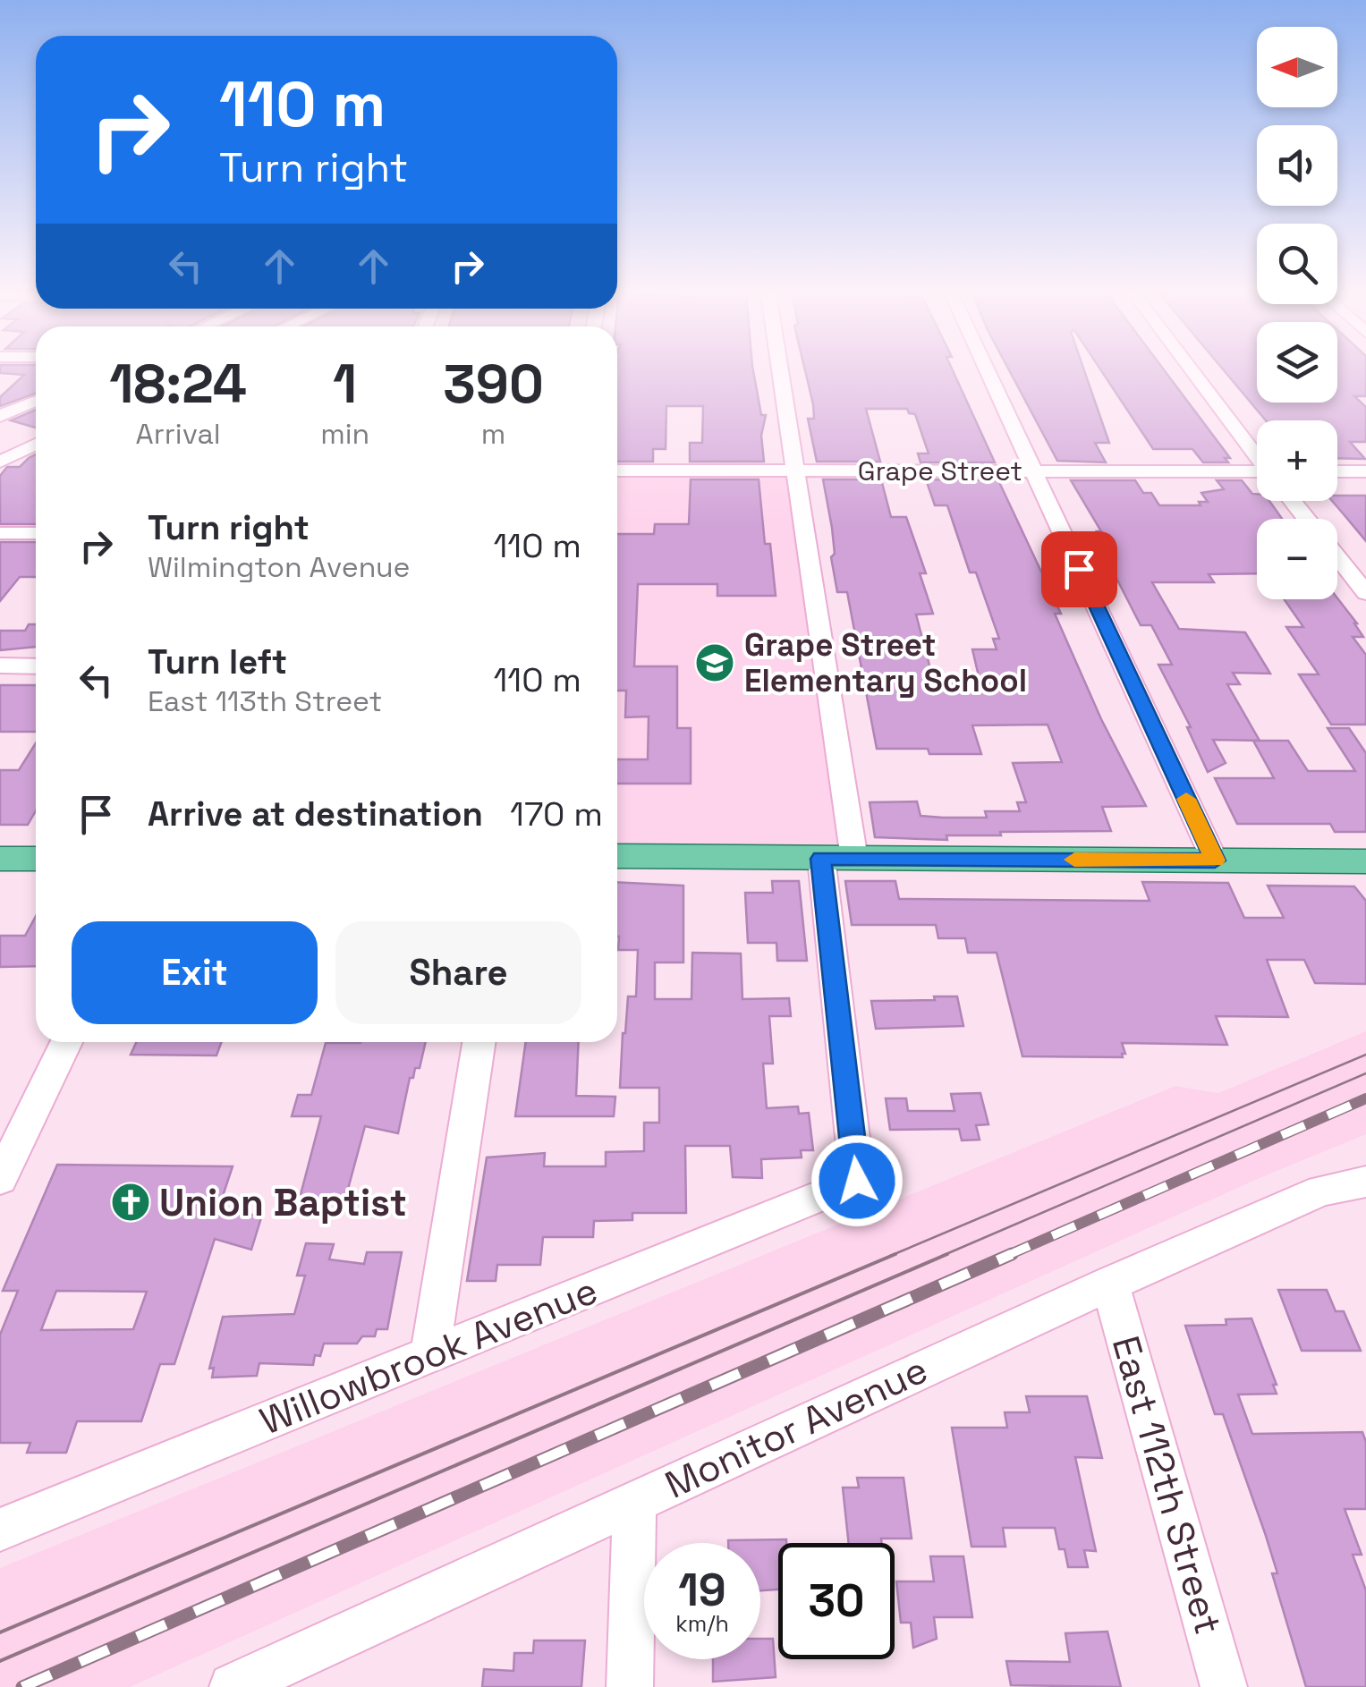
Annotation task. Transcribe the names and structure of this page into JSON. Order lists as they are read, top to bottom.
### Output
{
  "streets": {
    "street": [
      "Grape Street",
      "Willowbrook Avenue",
      "Monitor Avenue",
      "East 112th Street"
    ]
  },
  "crossings": [
    ["Monitor Avenue", "East 112th Street"]
  ],
  "places": {
    "school or university": ["Grape Street Elementary School"],
    "church": ["Union Baptist"]
  },
  "north": "left",
  "page": {
    "map_buttons": ["+", "−"],
    "turn": ["110 m", "Turn right"],
    "eta": [
      "18:24",
      "Arrival",
      "1",
      "min",
      "390",
      "m"
    ],
    "list": [
      {
        "name": "Turn right",
        "note": "Wilmington Avenue",
        "value": "110 m"
      },
      {
        "name": "Turn left",
        "note": "East 113th Street",
        "value": "110 m"
      },
      {
        "name": "Arrive at destination",
        "value": "170 m"
      }
    ],
    "buttons": ["Exit", "Share"],
    "speed": "19 km/h",
    "limit": "30"
  }
}
